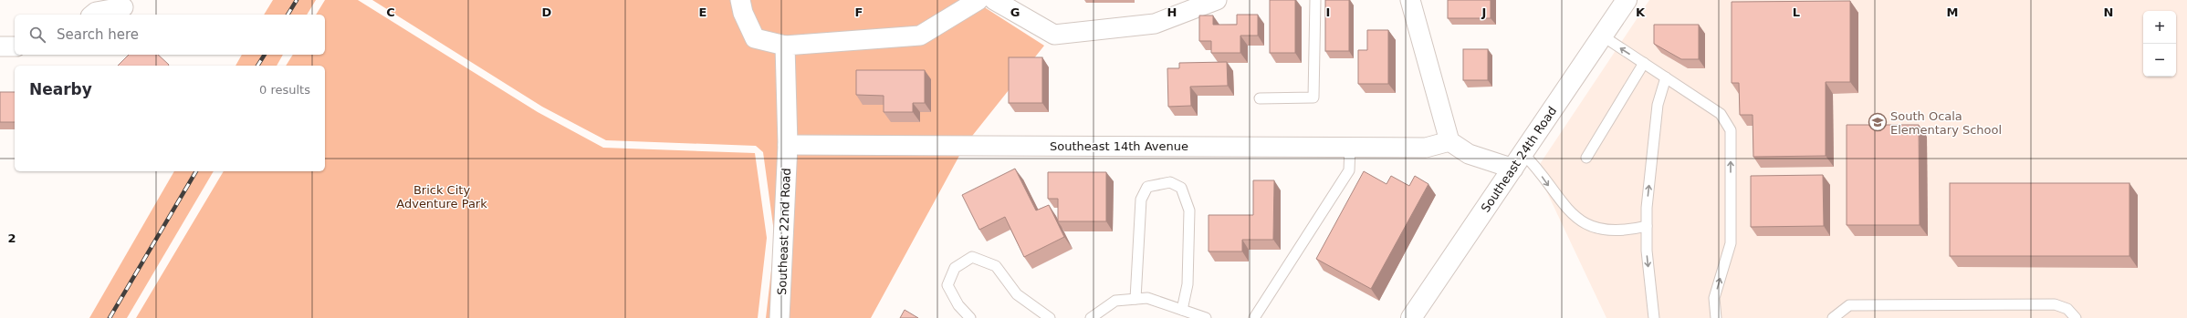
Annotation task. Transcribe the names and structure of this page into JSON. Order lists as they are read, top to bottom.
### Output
{
  "streets": {
    "street": ["Southeast 14th Avenue", "Southeast 24th Road", "Southeast 22nd Road"]
  },
  "crossings": [
    ["Southeast 14th Avenue", "Southeast 22nd Road"]
  ],
  "parks": ["Brick City Adventure Park"],
  "places": {
    "school or university": ["South Ocala Elementary School"]
  },
  "page": {
    "map_buttons": ["+", "−"],
    "search": "Search here",
    "heading": ["Nearby", "0 results"]
  },
  "grid": {
    "columns": [
      "C",
      "D",
      "E",
      "F",
      "G",
      "H",
      "I",
      "J",
      "K",
      "L",
      "M",
      "N"
    ],
    "rows": ["2"]
  }
}
